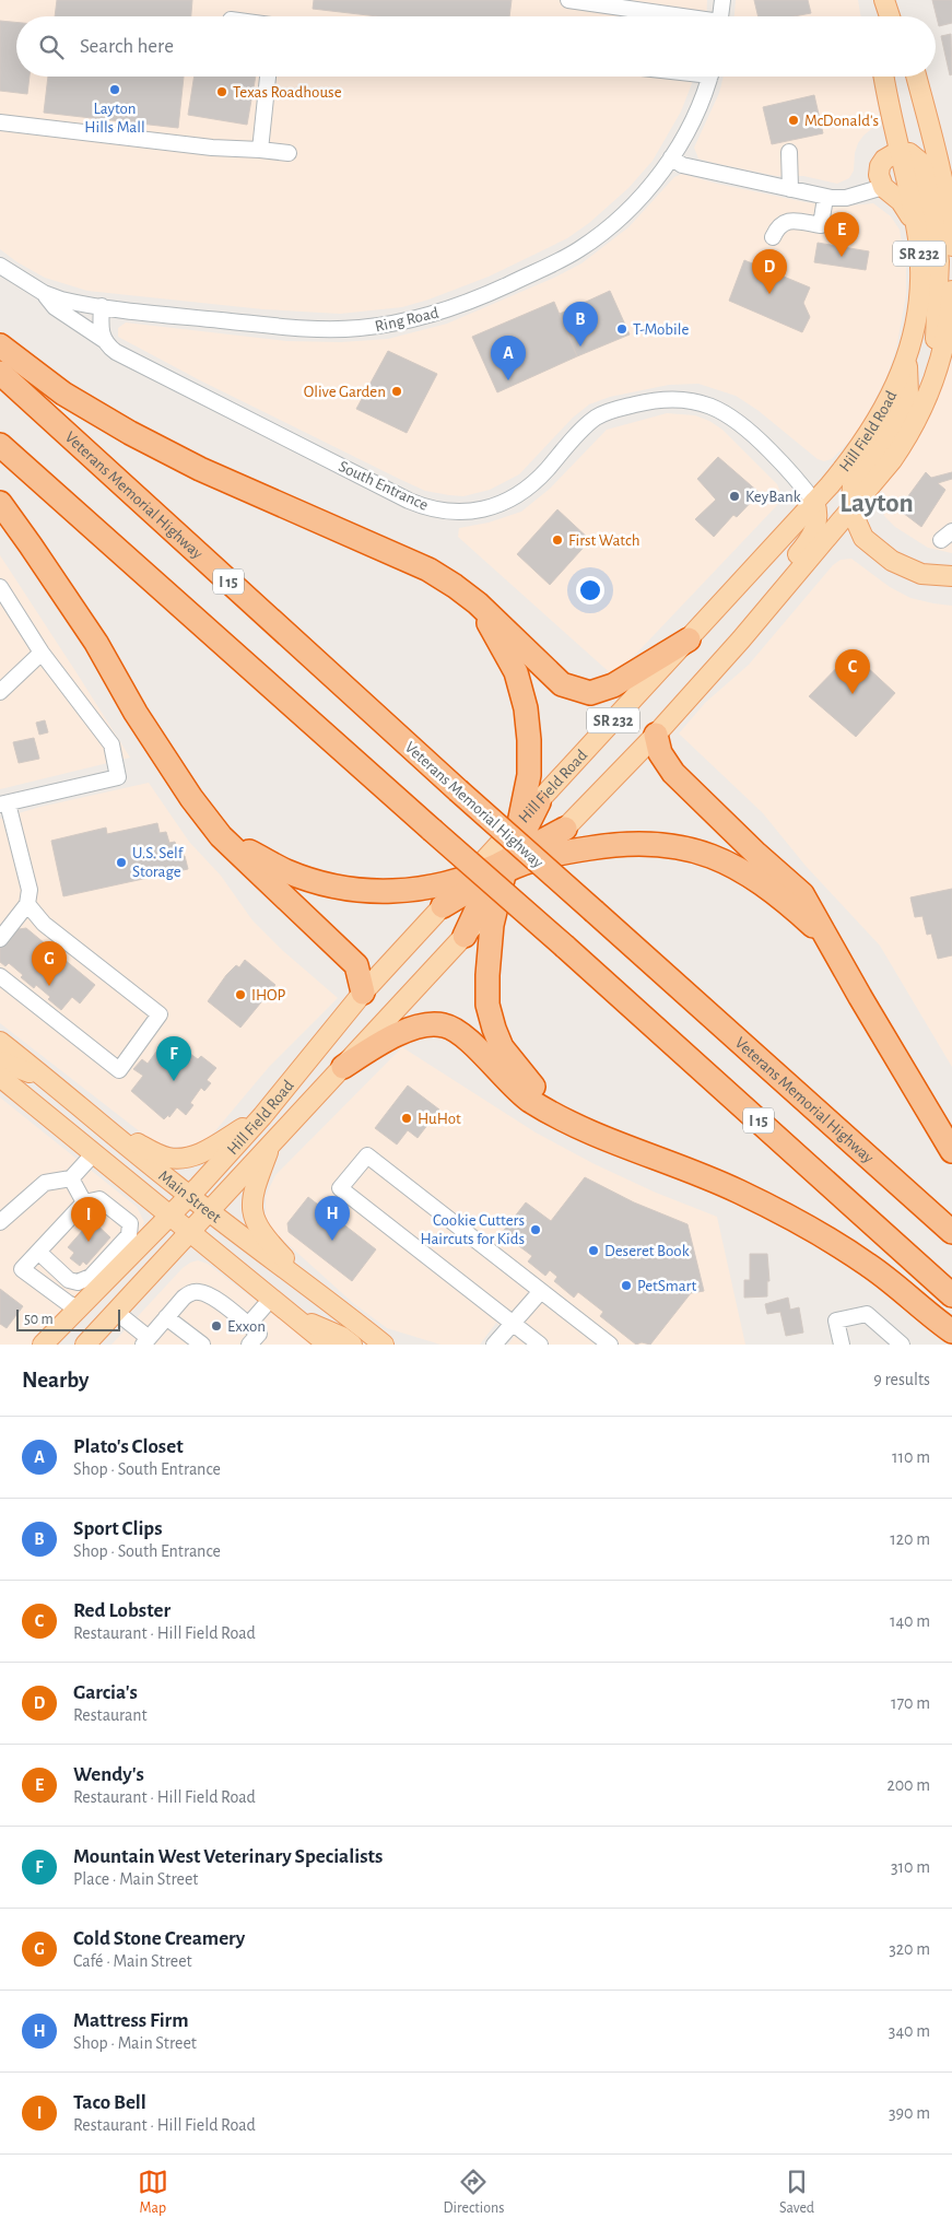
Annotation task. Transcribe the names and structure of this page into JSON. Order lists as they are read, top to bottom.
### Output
{
  "streets": {
    "highway": ["Veterans Memorial Highway", "I 15"],
    "main road": ["SR 232", "Hill Field Road", "Main Street"],
    "street": ["Ring Road", "South Entrance"]
  },
  "crossings": [
    ["Ring Road", "South Entrance"],
    ["Hill Field Road", "South Entrance"],
    ["Hill Field Road", "Main Street"]
  ],
  "districts": ["Layton"],
  "places": [
    "Layton Hills Mall",
    "Texas Roadhouse",
    "McDonald's",
    "T-Mobile",
    "Olive Garden",
    "KeyBank",
    "First Watch",
    "U.S. Self Storage",
    "IHOP",
    "HuHot",
    "Cookie Cutters Haircuts for Kids",
    "Deseret Book",
    "PetSmart",
    "Exxon"
  ],
  "scale_bar": "50 m",
  "page": {
    "search": "Search here",
    "pins": [
      "E",
      "D",
      "B",
      "A",
      "C",
      "G",
      "F",
      "H",
      "I"
    ],
    "scale": "50 m",
    "heading": ["Nearby", "9 results"],
    "list": [
      {
        "mark": "A",
        "name": "Plato's Closet",
        "note": "Shop · South Entrance",
        "value": "110 m"
      },
      {
        "mark": "B",
        "name": "Sport Clips",
        "note": "Shop · South Entrance",
        "value": "120 m"
      },
      {
        "mark": "C",
        "name": "Red Lobster",
        "note": "Restaurant · Hill Field Road",
        "value": "140 m"
      },
      {
        "mark": "D",
        "name": "Garcia's",
        "note": "Restaurant",
        "value": "170 m"
      },
      {
        "mark": "E",
        "name": "Wendy's",
        "note": "Restaurant · Hill Field Road",
        "value": "200 m"
      },
      {
        "mark": "F",
        "name": "Mountain West Veterinary Specialists",
        "note": "Place · Main Street",
        "value": "310 m"
      },
      {
        "mark": "G",
        "name": "Cold Stone Creamery",
        "note": "Café · Main Street",
        "value": "320 m"
      },
      {
        "mark": "H",
        "name": "Mattress Firm",
        "note": "Shop · Main Street",
        "value": "340 m"
      },
      {
        "mark": "I",
        "name": "Taco Bell",
        "note": "Restaurant · Hill Field Road",
        "value": "390 m"
      }
    ],
    "nav": ["Map", "Directions", "Saved"]
  }
}
